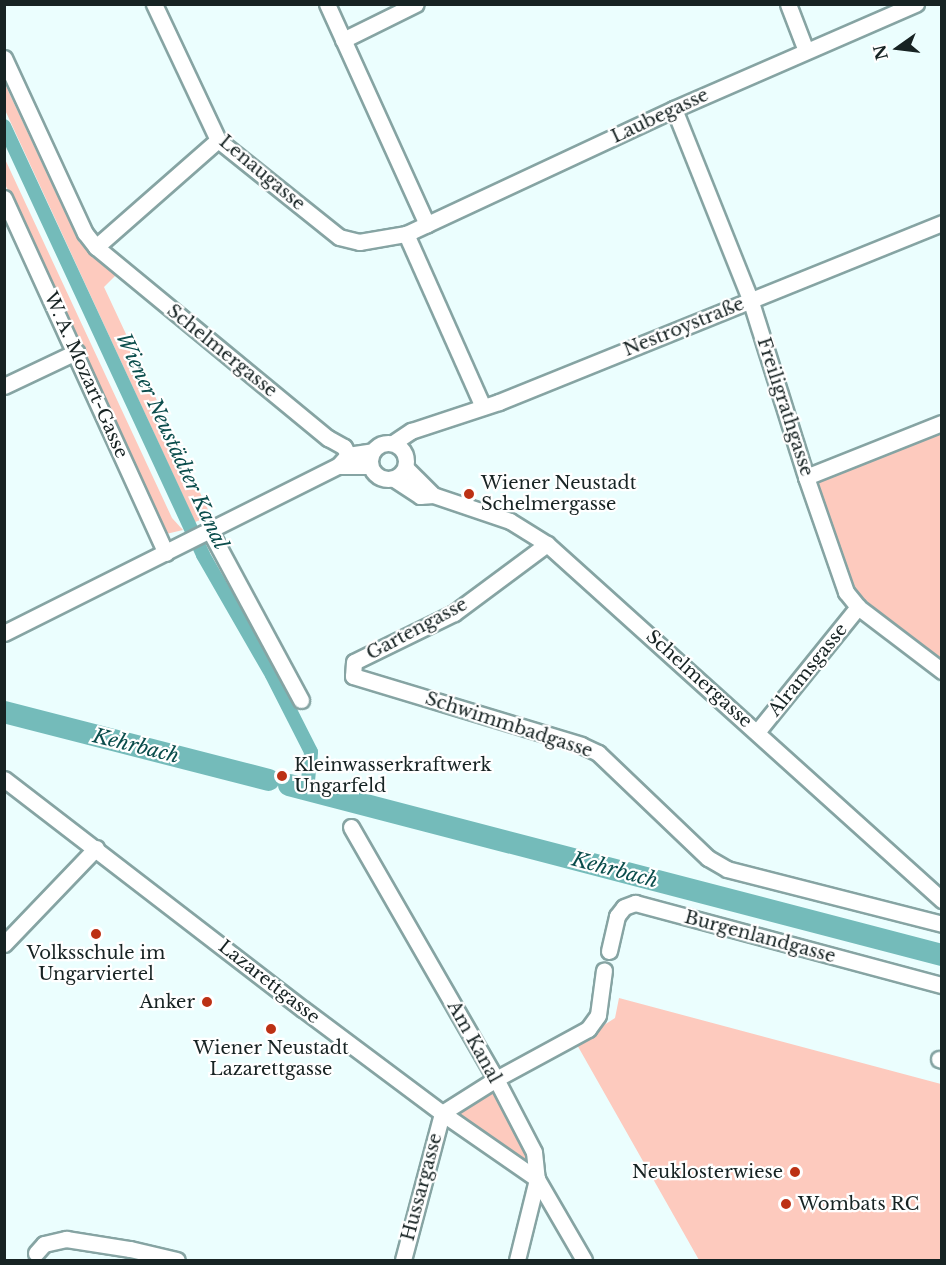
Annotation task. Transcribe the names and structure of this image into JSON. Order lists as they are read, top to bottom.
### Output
{
  "streets": {
    "street": [
      "Laubegasse",
      "Lenaugasse",
      "Nestroystraße",
      "Schelmergasse",
      "W. A. Mozart-Gasse",
      "Freiligrathgasse",
      "Gartengasse",
      "Alramsgasse",
      "Schwimmbadgasse",
      "Burgenlandgasse",
      "Lazarettgasse",
      "Am Kanal",
      "Hussargasse"
    ]
  },
  "crossings": [
    ["Laubegasse", "Lenaugasse"],
    ["Laubegasse", "Freiligrathgasse"],
    ["Nestroystraße", "Schelmergasse"],
    ["Nestroystraße", "Freiligrathgasse"],
    ["Schelmergasse", "Gartengasse"],
    ["Schelmergasse", "Alramsgasse"],
    ["Freiligrathgasse", "Alramsgasse"],
    ["Gartengasse", "Schwimmbadgasse"],
    ["Lazarettgasse", "Am Kanal"],
    ["Lazarettgasse", "Hussargasse"]
  ],
  "water": ["Wiener Neustädter Kanal", "Kehrbach"],
  "places": [
    "Wiener Neustadt Schelmergasse",
    "Kleinwasserkraftwerk Ungarfeld",
    "Volksschule im Ungarviertel",
    "Anker",
    "Wiener Neustadt Lazarettgasse",
    "Neuklosterwiese",
    "Wombats RC"
  ],
  "north": "left"
}
